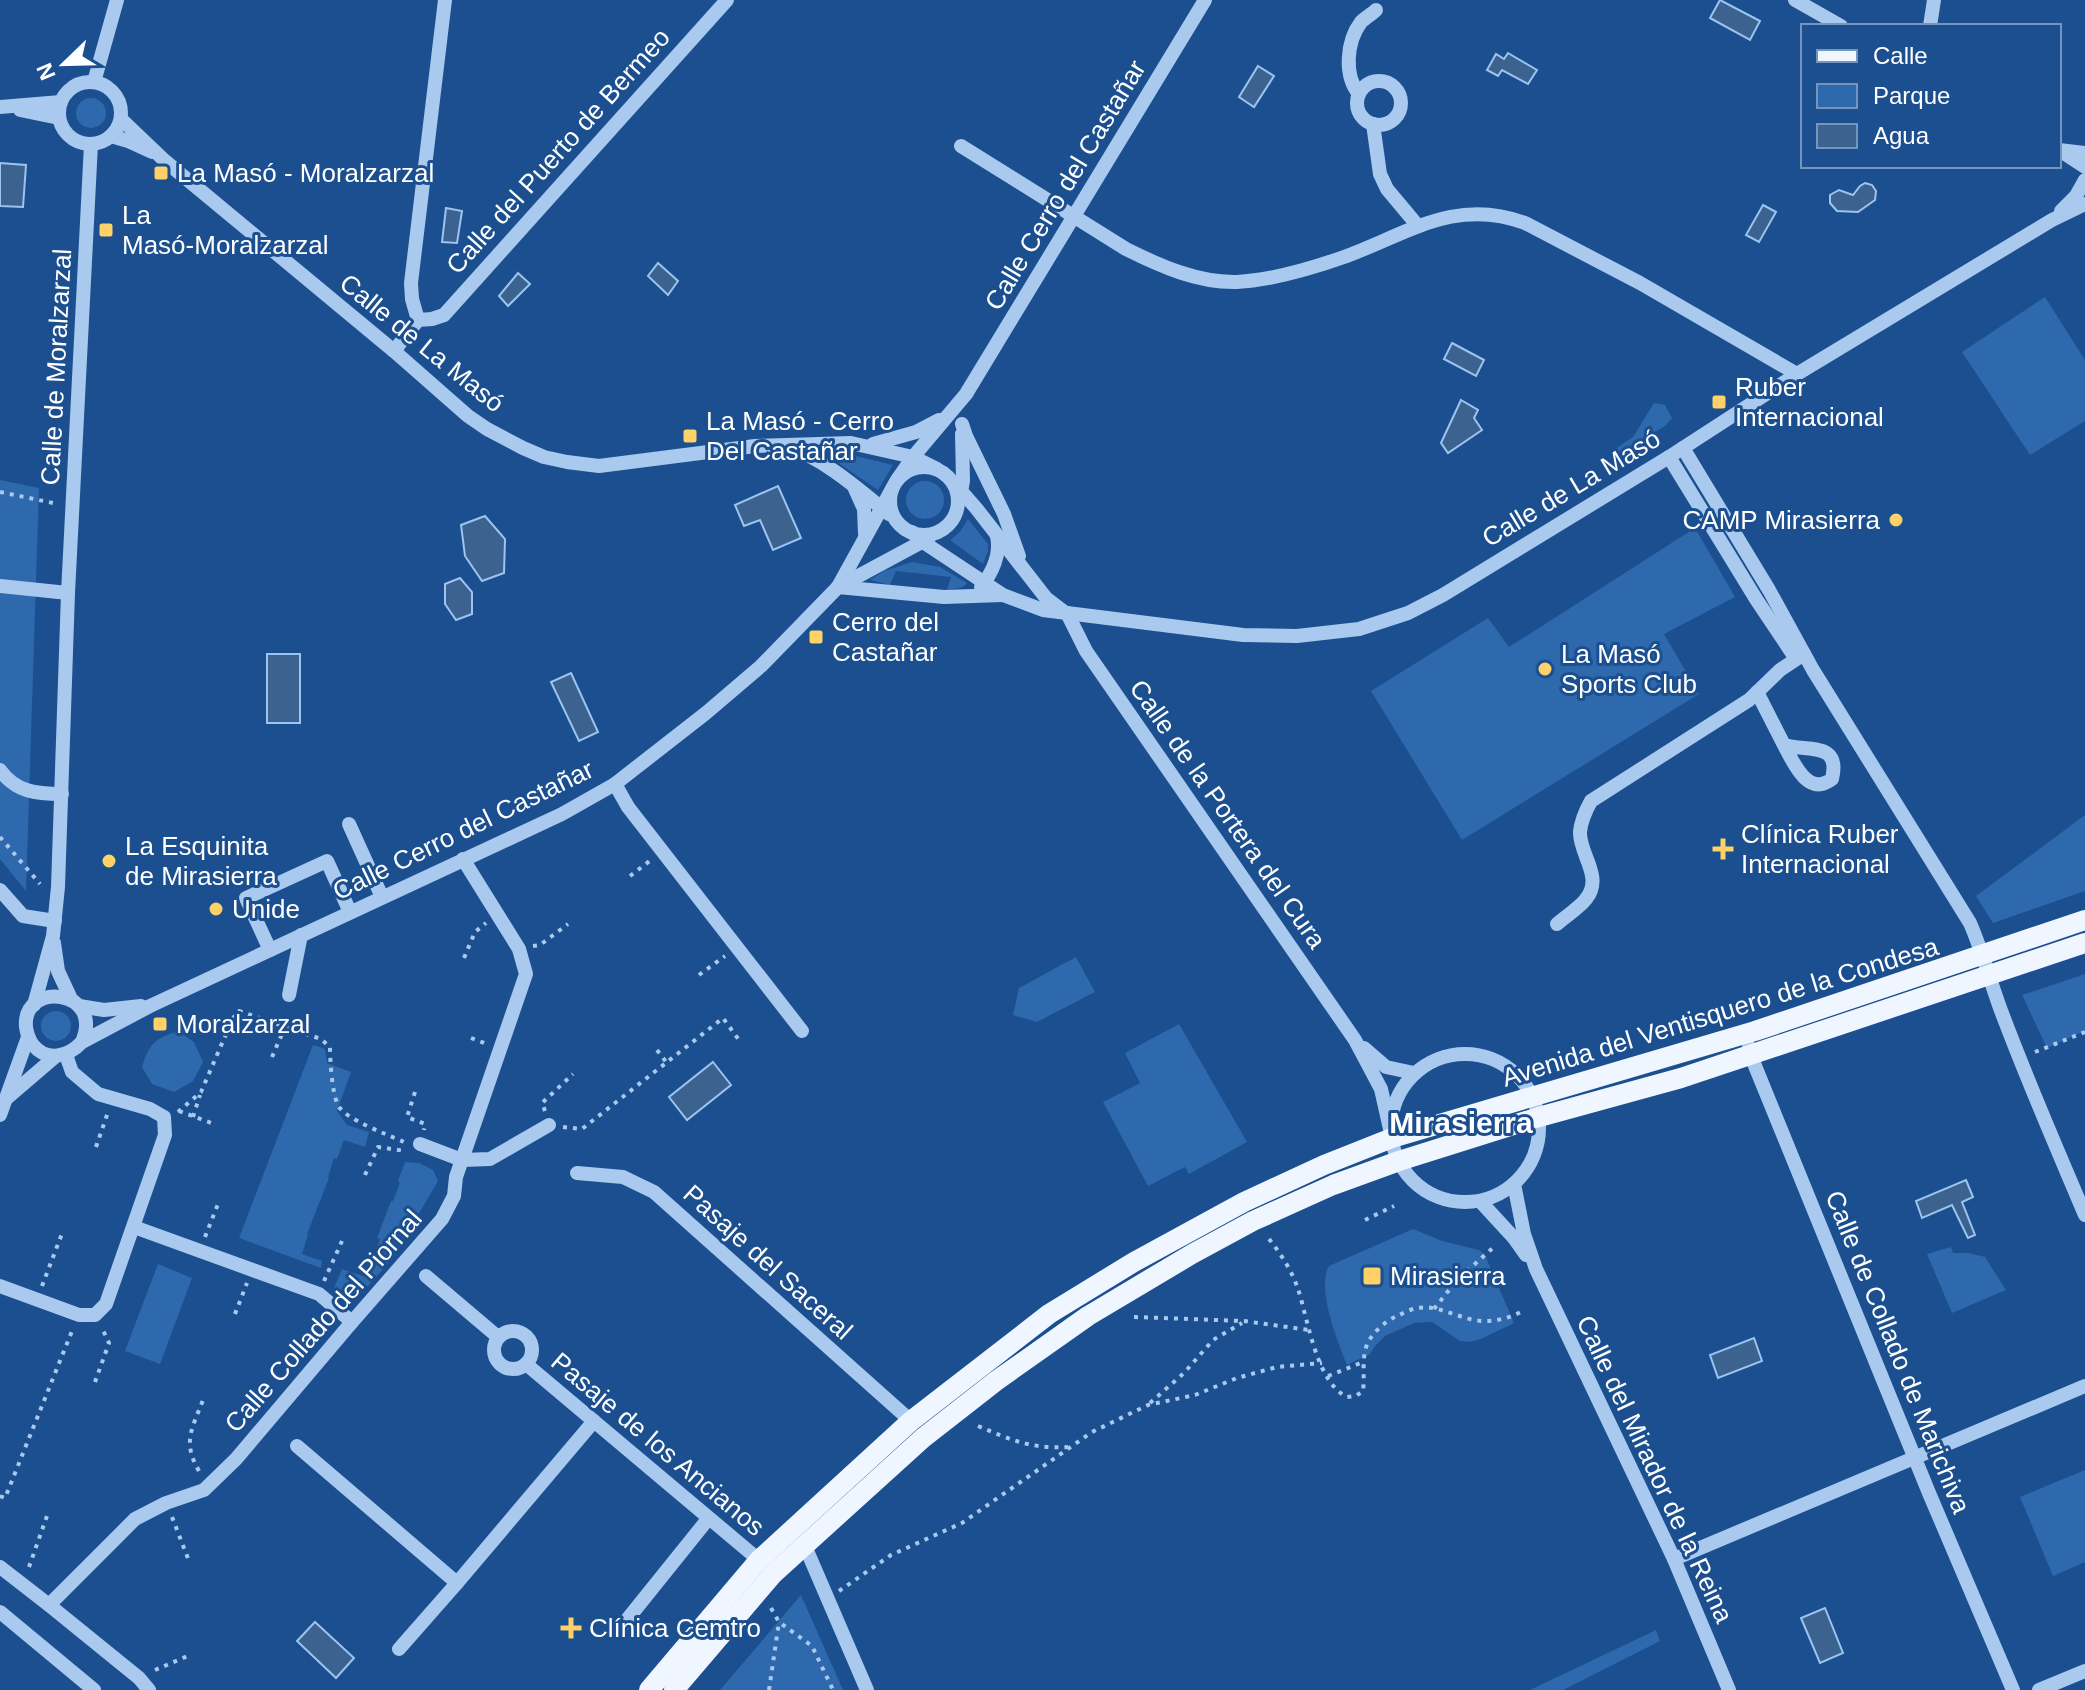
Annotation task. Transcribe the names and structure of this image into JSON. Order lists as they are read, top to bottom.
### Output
{
  "streets": {
    "main road": ["Avenida del Ventisquero de la Condesa"],
    "street": [
      "Calle del Puerto de Bermeo",
      "Calle Cerro del Castañar",
      "Calle de La Masó",
      "Calle de Moralzarzal",
      "Calle de la Portera del Cura",
      "Pasaje del Saceral",
      "Calle Collado del Piornal",
      "Calle de Collado de Marichiva",
      "Pasaje de los Ancianos",
      "Calle del Mirador de la Reina"
    ]
  },
  "crossings": [
    ["Calle Cerro del Castañar", "Calle de La Masó"],
    ["Calle Cerro del Castañar", "Calle de Moralzarzal"],
    ["Calle Cerro del Castañar", "Calle Collado del Piornal"],
    ["Calle de La Masó", "Calle de Moralzarzal"],
    ["Calle de La Masó", "Calle de la Portera del Cura"],
    ["Calle de la Portera del Cura", "Avenida del Ventisquero de la Condesa"],
    ["Avenida del Ventisquero de la Condesa", "Pasaje del Saceral"],
    ["Avenida del Ventisquero de la Condesa", "Calle de Collado de Marichiva"],
    ["Avenida del Ventisquero de la Condesa", "Pasaje de los Ancianos"]
  ],
  "districts": ["Mirasierra"],
  "places": {
    "transit": [
      "La Masó - Moralzarzal",
      "La Masó-Moralzarzal",
      "Ruber Internacional",
      "La Masó - Cerro Del Castañar",
      "Cerro del Castañar",
      "Moralzarzal",
      "Mirasierra"
    ],
    "other": [
      "CAMP Mirasierra",
      "La Masó Sports Club",
      "La Esquinita de Mirasierra",
      "Unide"
    ],
    "health": ["Clínica Ruber Internacional", "Clínica Cemtro"]
  },
  "legend": ["Calle", "Parque", "Agua"],
  "north": "bottom left"
}
